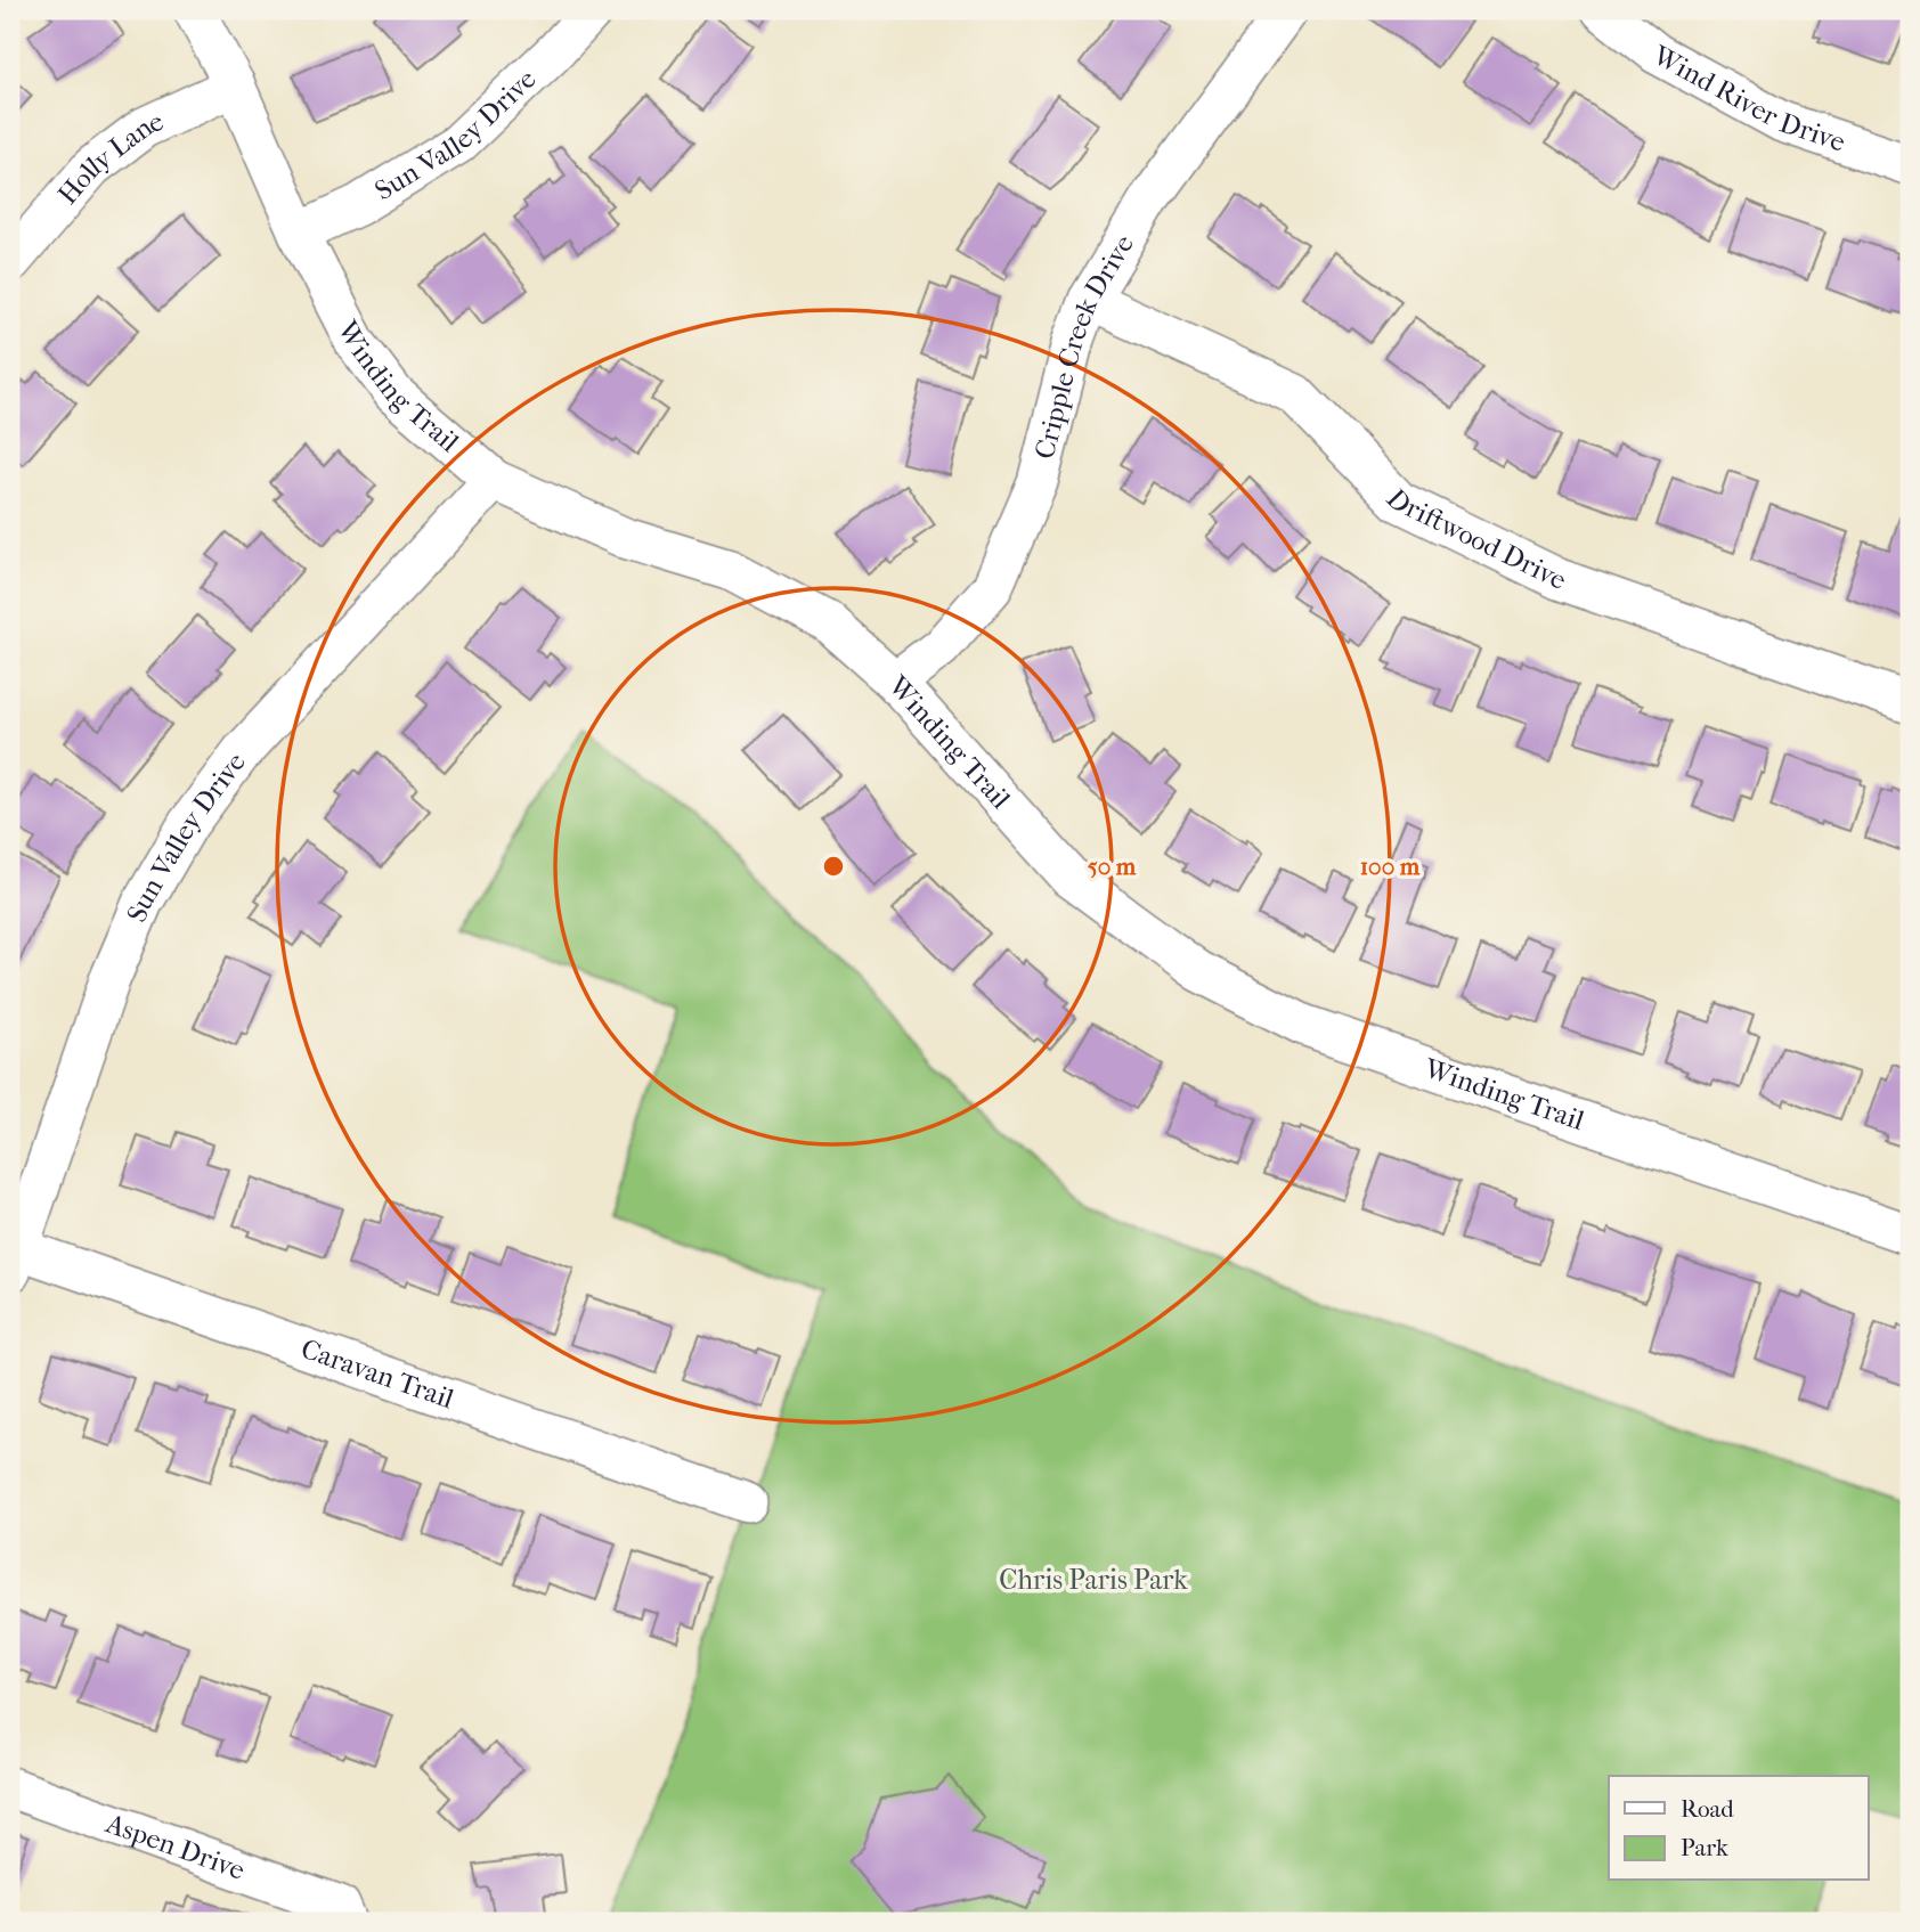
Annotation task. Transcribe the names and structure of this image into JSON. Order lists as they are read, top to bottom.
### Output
{
  "streets": {
    "street": [
      "Wind River Drive",
      "Sun Valley Drive",
      "Holly Lane",
      "Cripple Creek Drive",
      "Winding Trail",
      "Driftwood Drive",
      "Caravan Trail",
      "Aspen Drive"
    ]
  },
  "crossings": [
    ["Sun Valley Drive", "Winding Trail"],
    ["Sun Valley Drive", "Caravan Trail"],
    ["Holly Lane", "Winding Trail"],
    ["Cripple Creek Drive", "Winding Trail"],
    ["Cripple Creek Drive", "Driftwood Drive"]
  ],
  "parks": ["Chris Paris Park"],
  "legend": ["Road", "Park"],
  "rings": ["50 m", "100 m"]
}
